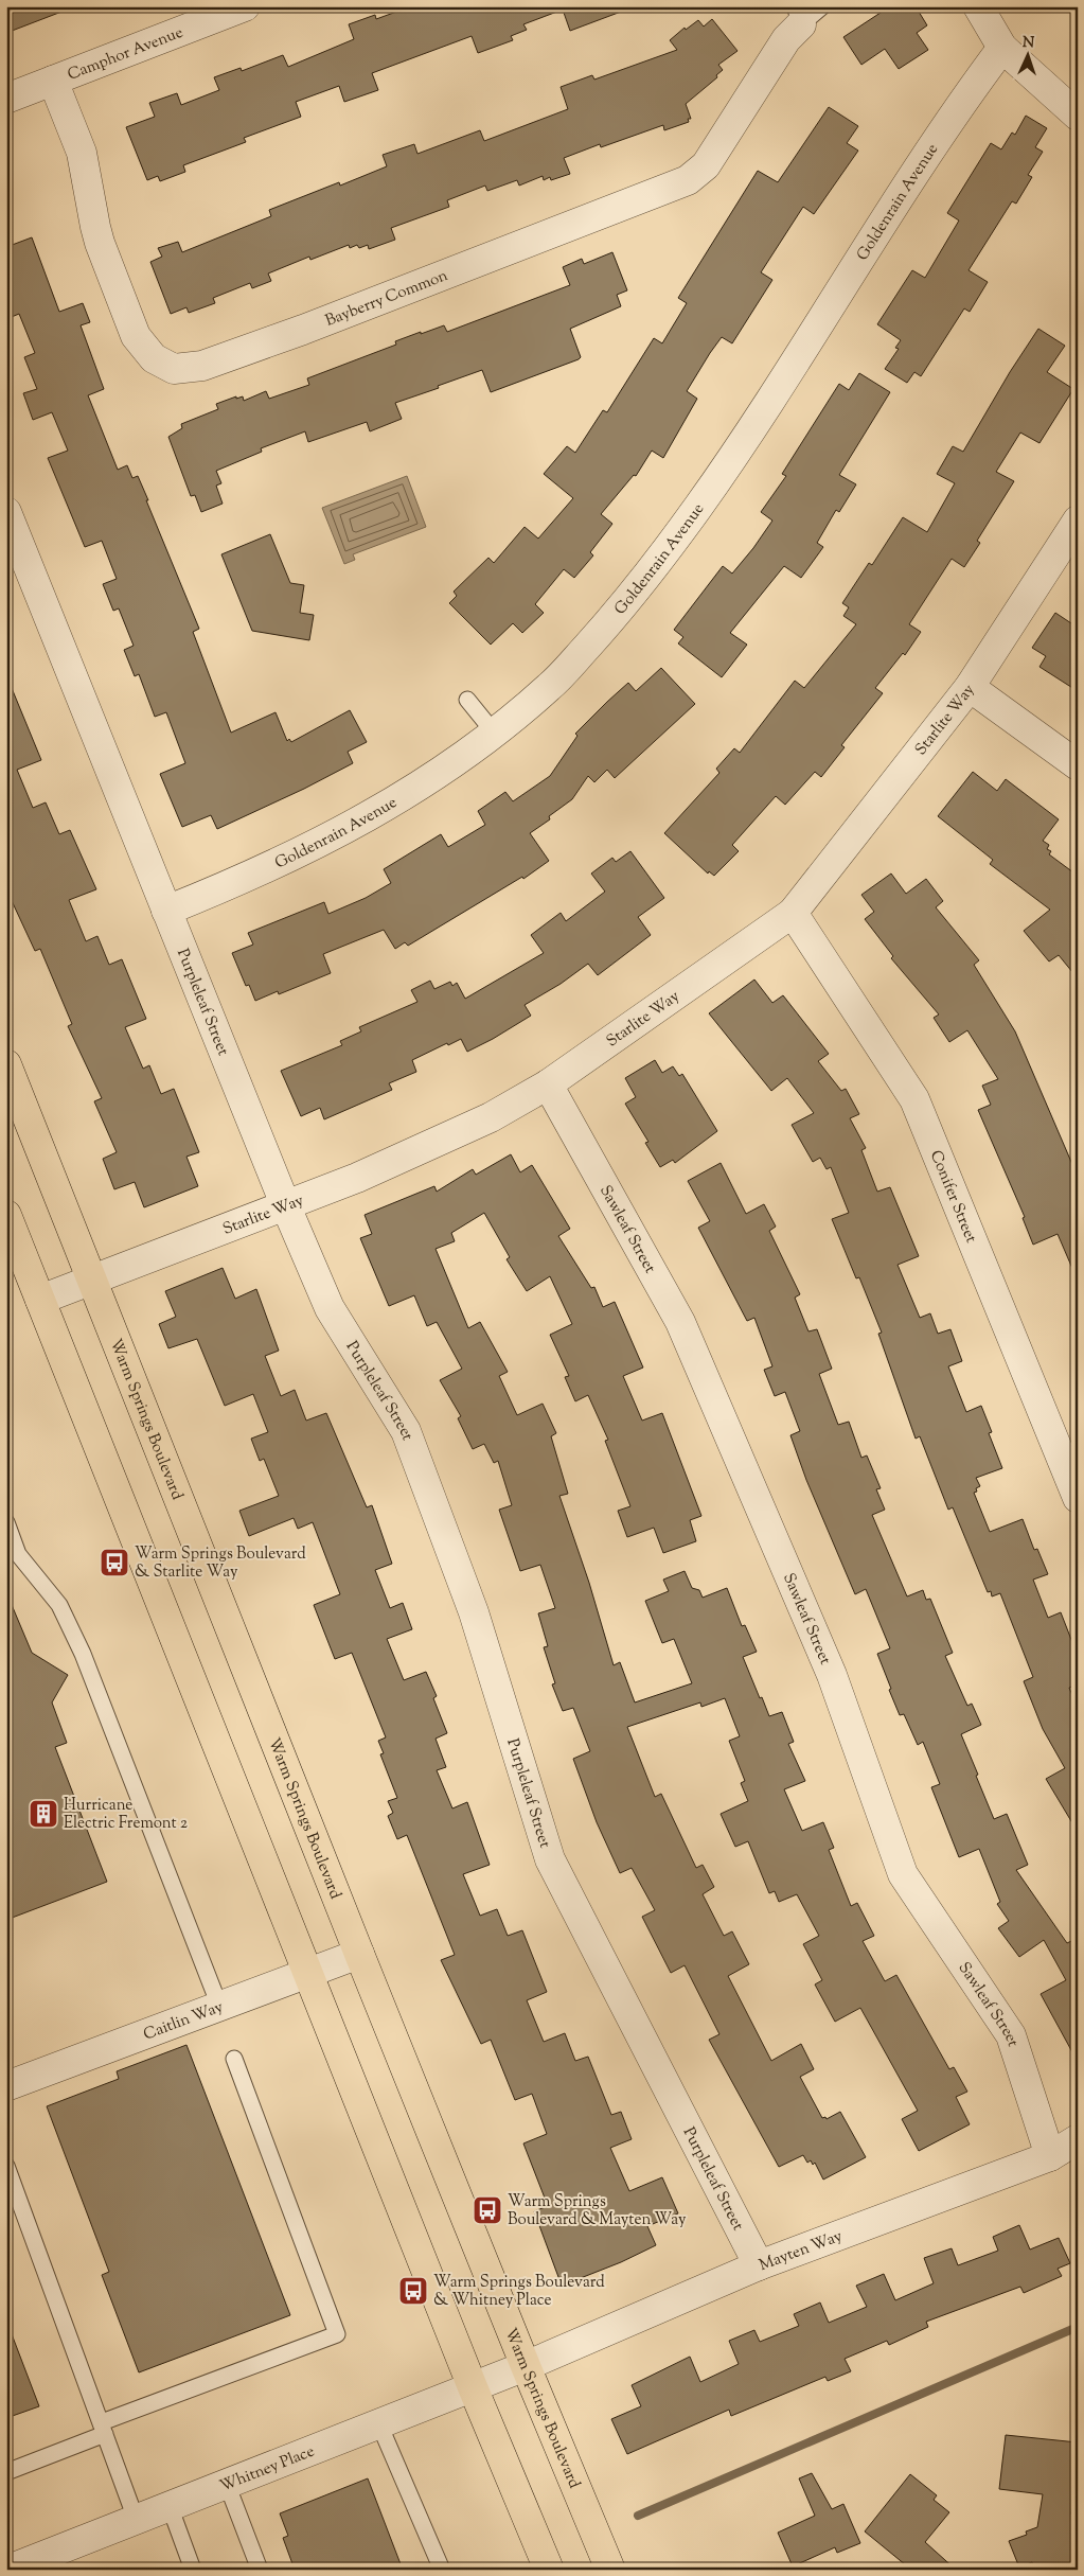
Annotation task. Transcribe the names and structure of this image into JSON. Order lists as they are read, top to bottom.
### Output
{
  "streets": {
    "main road": ["Warm Springs Boulevard"],
    "street": [
      "Camphor Avenue",
      "Goldenrain Avenue",
      "Bayberry Common",
      "Starlite Way",
      "Purpleleaf Street",
      "Conifer Street",
      "Sawleaf Street",
      "Caitlin Way",
      "Mayten Way",
      "Whitney Place"
    ]
  },
  "crossings": [
    ["Camphor Avenue", "Bayberry Common"],
    ["Goldenrain Avenue", "Purpleleaf Street"],
    ["Starlite Way", "Purpleleaf Street"],
    ["Starlite Way", "Conifer Street"],
    ["Starlite Way", "Sawleaf Street"],
    ["Starlite Way", "Warm Springs Boulevard"],
    ["Purpleleaf Street", "Mayten Way"],
    ["Sawleaf Street", "Mayten Way"],
    ["Warm Springs Boulevard", "Caitlin Way"],
    ["Warm Springs Boulevard", "Mayten Way"],
    ["Warm Springs Boulevard", "Whitney Place"],
    ["Mayten Way", "Whitney Place"]
  ],
  "places": {
    "bus stop": ["Warm Springs Boulevard & Starlite Way", "Warm Springs Boulevard & Mayten Way", "Warm Springs Boulevard & Whitney Place"],
    "building": ["Hurricane Electric Fremont 2"]
  },
  "north": "top"
}
